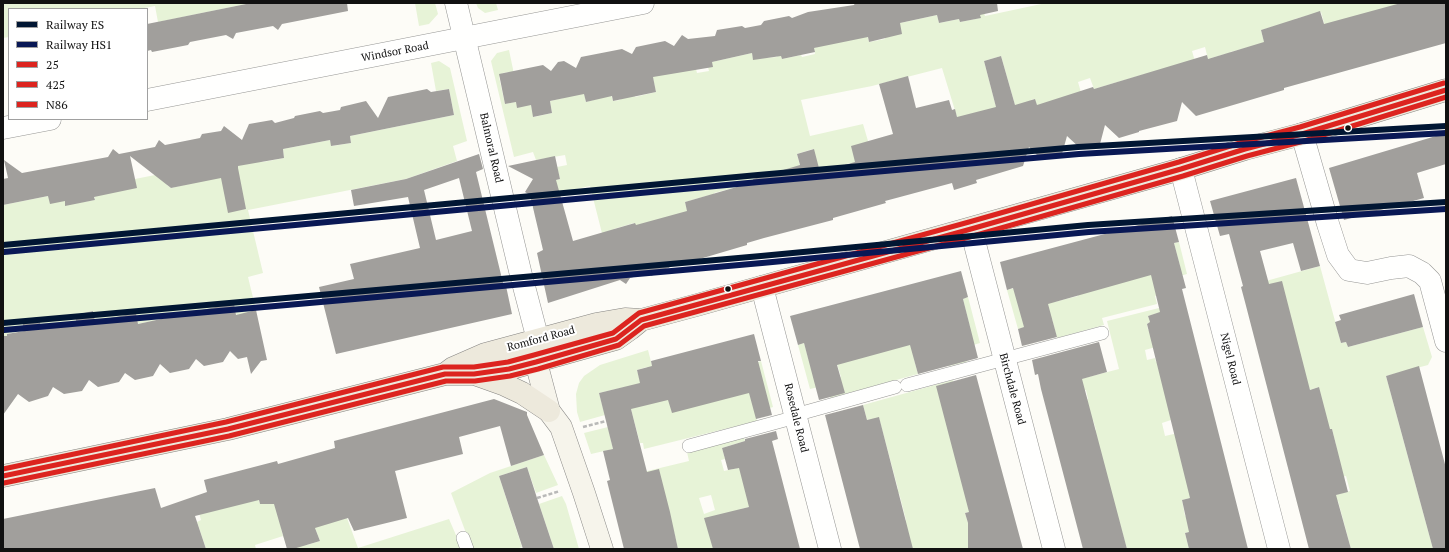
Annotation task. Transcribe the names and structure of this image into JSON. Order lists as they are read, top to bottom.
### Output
{
  "streets": {
    "main road": ["Romford Road"],
    "street": [
      "Windsor Road",
      "Balmoral Road",
      "Nigel Road",
      "Birchdale Road",
      "Rosedale Road"
    ]
  },
  "crossings": [
    ["Windsor Road", "Balmoral Road"],
    ["Balmoral Road", "Romford Road"],
    ["Romford Road", "Nigel Road"],
    ["Romford Road", "Birchdale Road"],
    ["Romford Road", "Rosedale Road"]
  ],
  "lines": [
    "transit line N86",
    "transit line 25",
    "transit line 425",
    "rail line ES",
    "rail line HS1"
  ],
  "legend": [
    "Railway ES",
    "Railway HS1",
    "25",
    "425",
    "N86"
  ]
}
